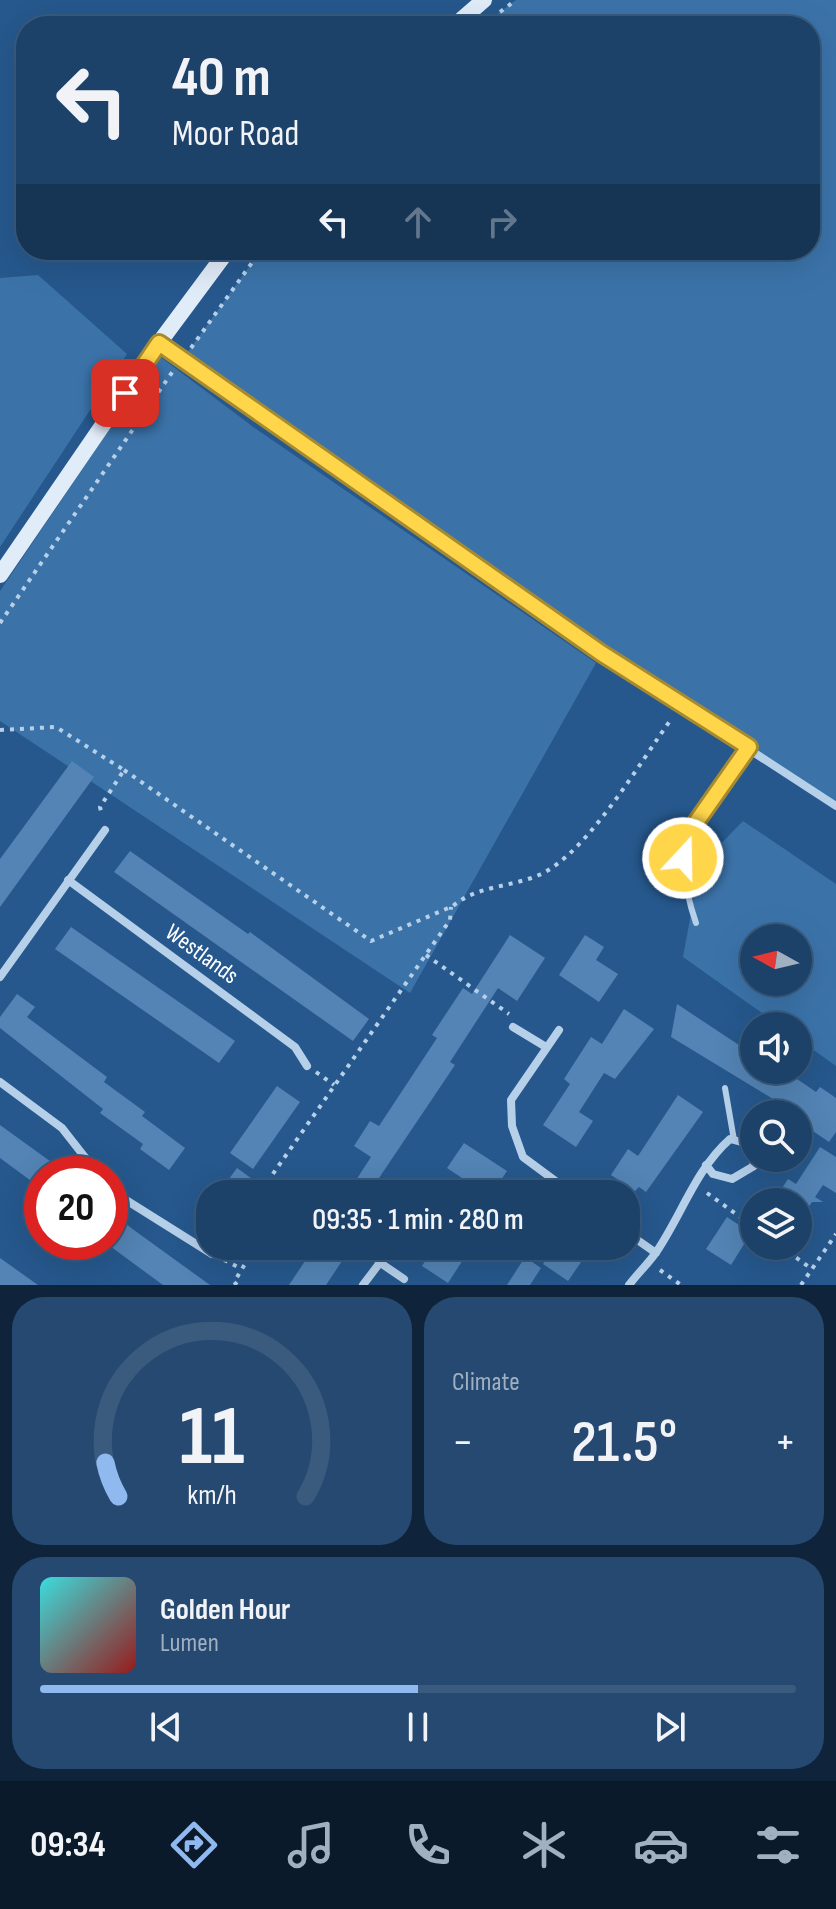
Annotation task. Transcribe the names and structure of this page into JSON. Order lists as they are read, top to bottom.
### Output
{
  "streets": {
    "street": ["Westlands"]
  },
  "north": "left",
  "page": {
    "turn": ["40 m", "Moor Road"],
    "limit": "20",
    "trip": "09:35 · 1 min · 280 m",
    "tile": "Climate",
    "heat": ["−", "21.5°", "+"],
    "song": ["Golden Hour", "Lumen"],
    "tabs": "09:34",
    "gauge": ["11", "km/h"]
  }
}
